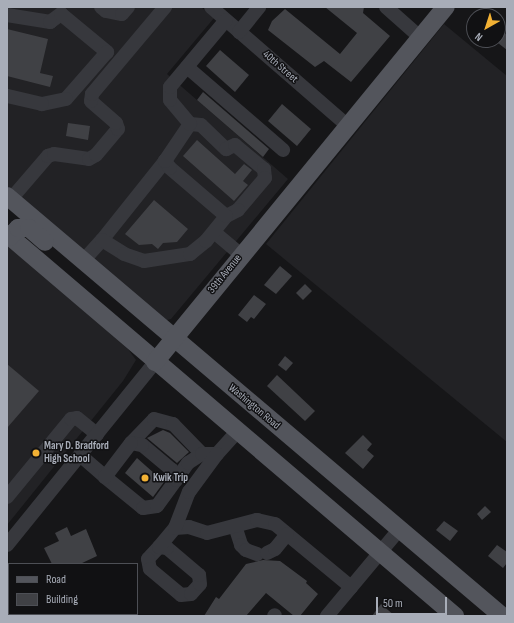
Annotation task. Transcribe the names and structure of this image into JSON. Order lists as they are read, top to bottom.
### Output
{
  "streets": {
    "main road": ["39th Avenue", "Washington Road"],
    "street": ["40th Street"]
  },
  "crossings": [
    ["40th Street", "39th Avenue"],
    ["39th Avenue", "Washington Road"]
  ],
  "places": ["Mary D. Bradford High School", "Kwik Trip"],
  "legend": ["Road", "Building"],
  "scale_bar": "50 m",
  "north": "bottom left"
}
